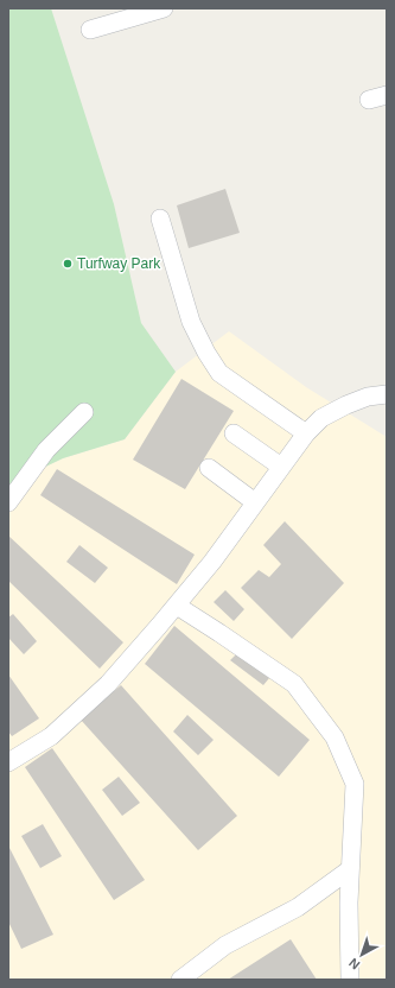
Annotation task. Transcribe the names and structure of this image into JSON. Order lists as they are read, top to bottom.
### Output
{
  "places": ["Turfway Park"],
  "north": "bottom left"
}
